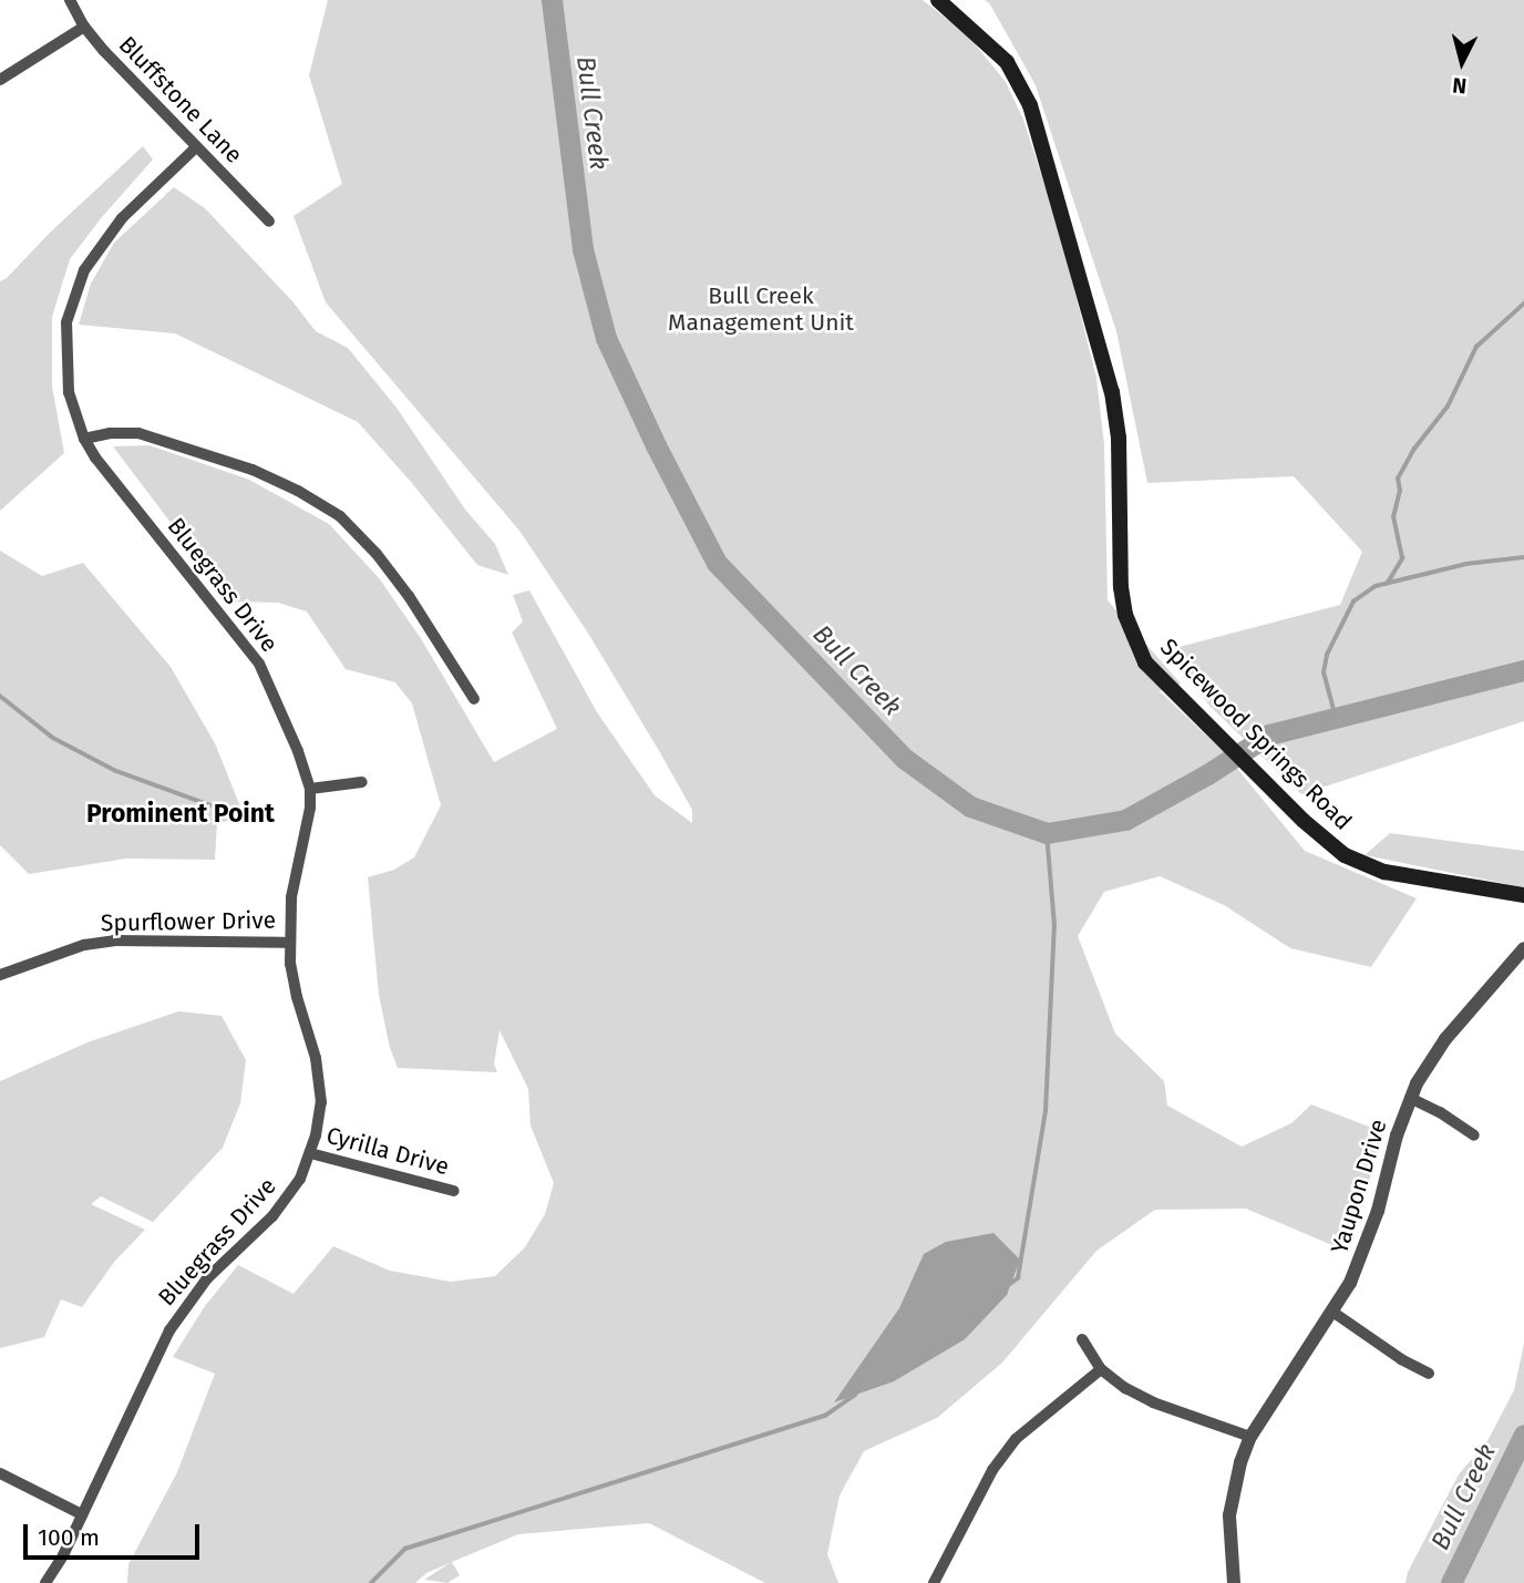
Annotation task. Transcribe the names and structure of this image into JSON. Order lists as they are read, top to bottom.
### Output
{
  "streets": {
    "main road": ["Spicewood Springs Road"],
    "street": [
      "Bluffstone Lane",
      "Bluegrass Drive",
      "Spurflower Drive",
      "Cyrilla Drive",
      "Yaupon Drive"
    ]
  },
  "crossings": [
    ["Bluffstone Lane", "Bluegrass Drive"],
    ["Bluegrass Drive", "Spurflower Drive"],
    ["Bluegrass Drive", "Cyrilla Drive"]
  ],
  "districts": ["Prominent Point"],
  "water": ["Bull Creek"],
  "parks": ["Bull Creek Management Unit"],
  "scale_bar": "100 m",
  "north": "bottom"
}
